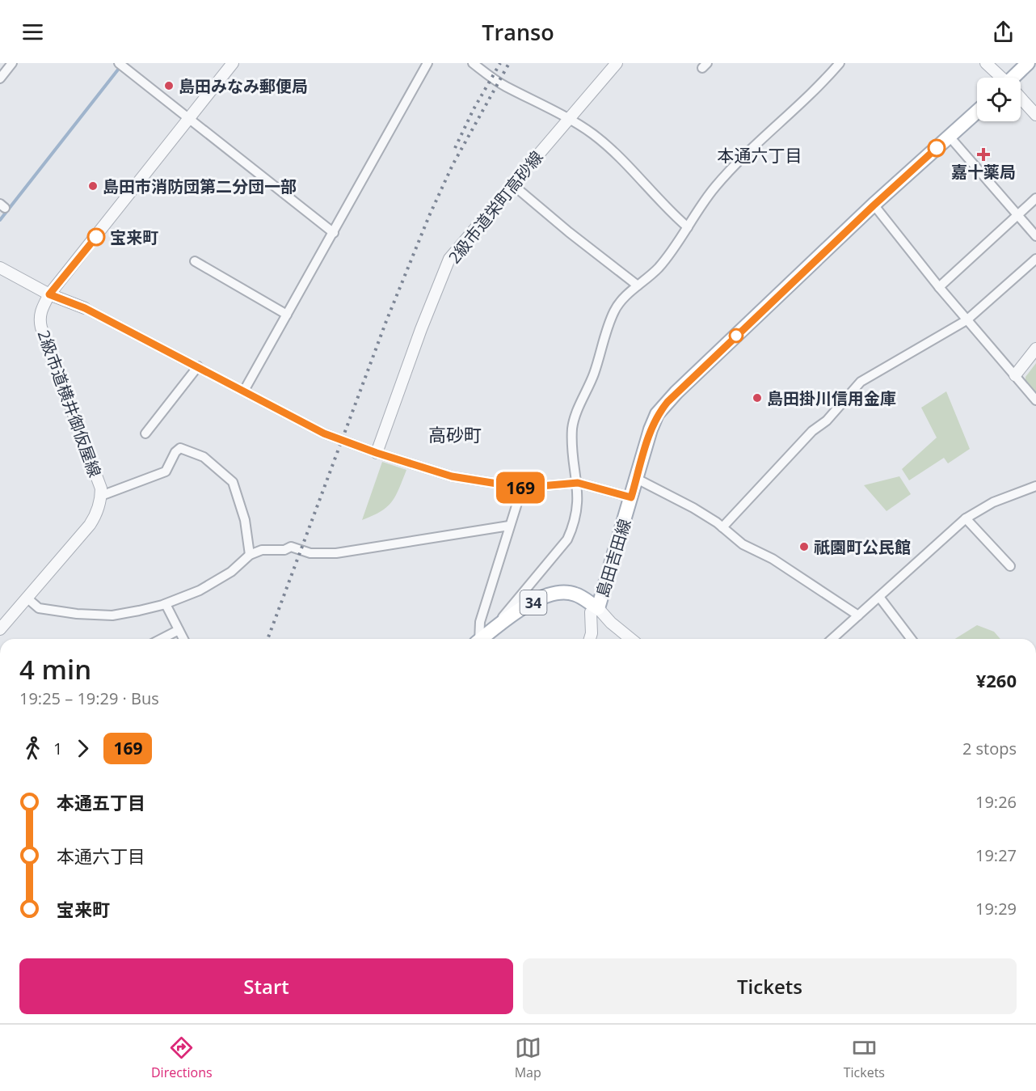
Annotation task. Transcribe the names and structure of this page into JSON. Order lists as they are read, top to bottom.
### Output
{
  "streets": {
    "main road": ["島田吉田線", "34"],
    "street": ["2級市道栄町高砂線", "2級市道横井御仮屋線"]
  },
  "districts": ["本通六丁目", "高砂町"],
  "places": {
    "other": [
      "島田みなみ郵便局",
      "島田市消防団第二分団一部",
      "宝来町",
      "島田掛川信用金庫",
      "祇園町公民館"
    ],
    "health": ["嘉十薬局"]
  },
  "lines": ["bus line 169"],
  "page": {
    "header": "Transo",
    "on_map": "169",
    "heading": ["4 min", "19:25 – 19:29 · Bus", "¥260"],
    "legs": ["1", "169", "2 stops"],
    "list": [
      {
        "name": "本通五丁目",
        "value": "19:26"
      },
      {
        "name": "本通六丁目",
        "value": "19:27"
      },
      {
        "name": "宝来町",
        "value": "19:29"
      }
    ],
    "buttons": ["Start", "Tickets"],
    "tabs": ["Directions", "Map", "Tickets"]
  }
}
